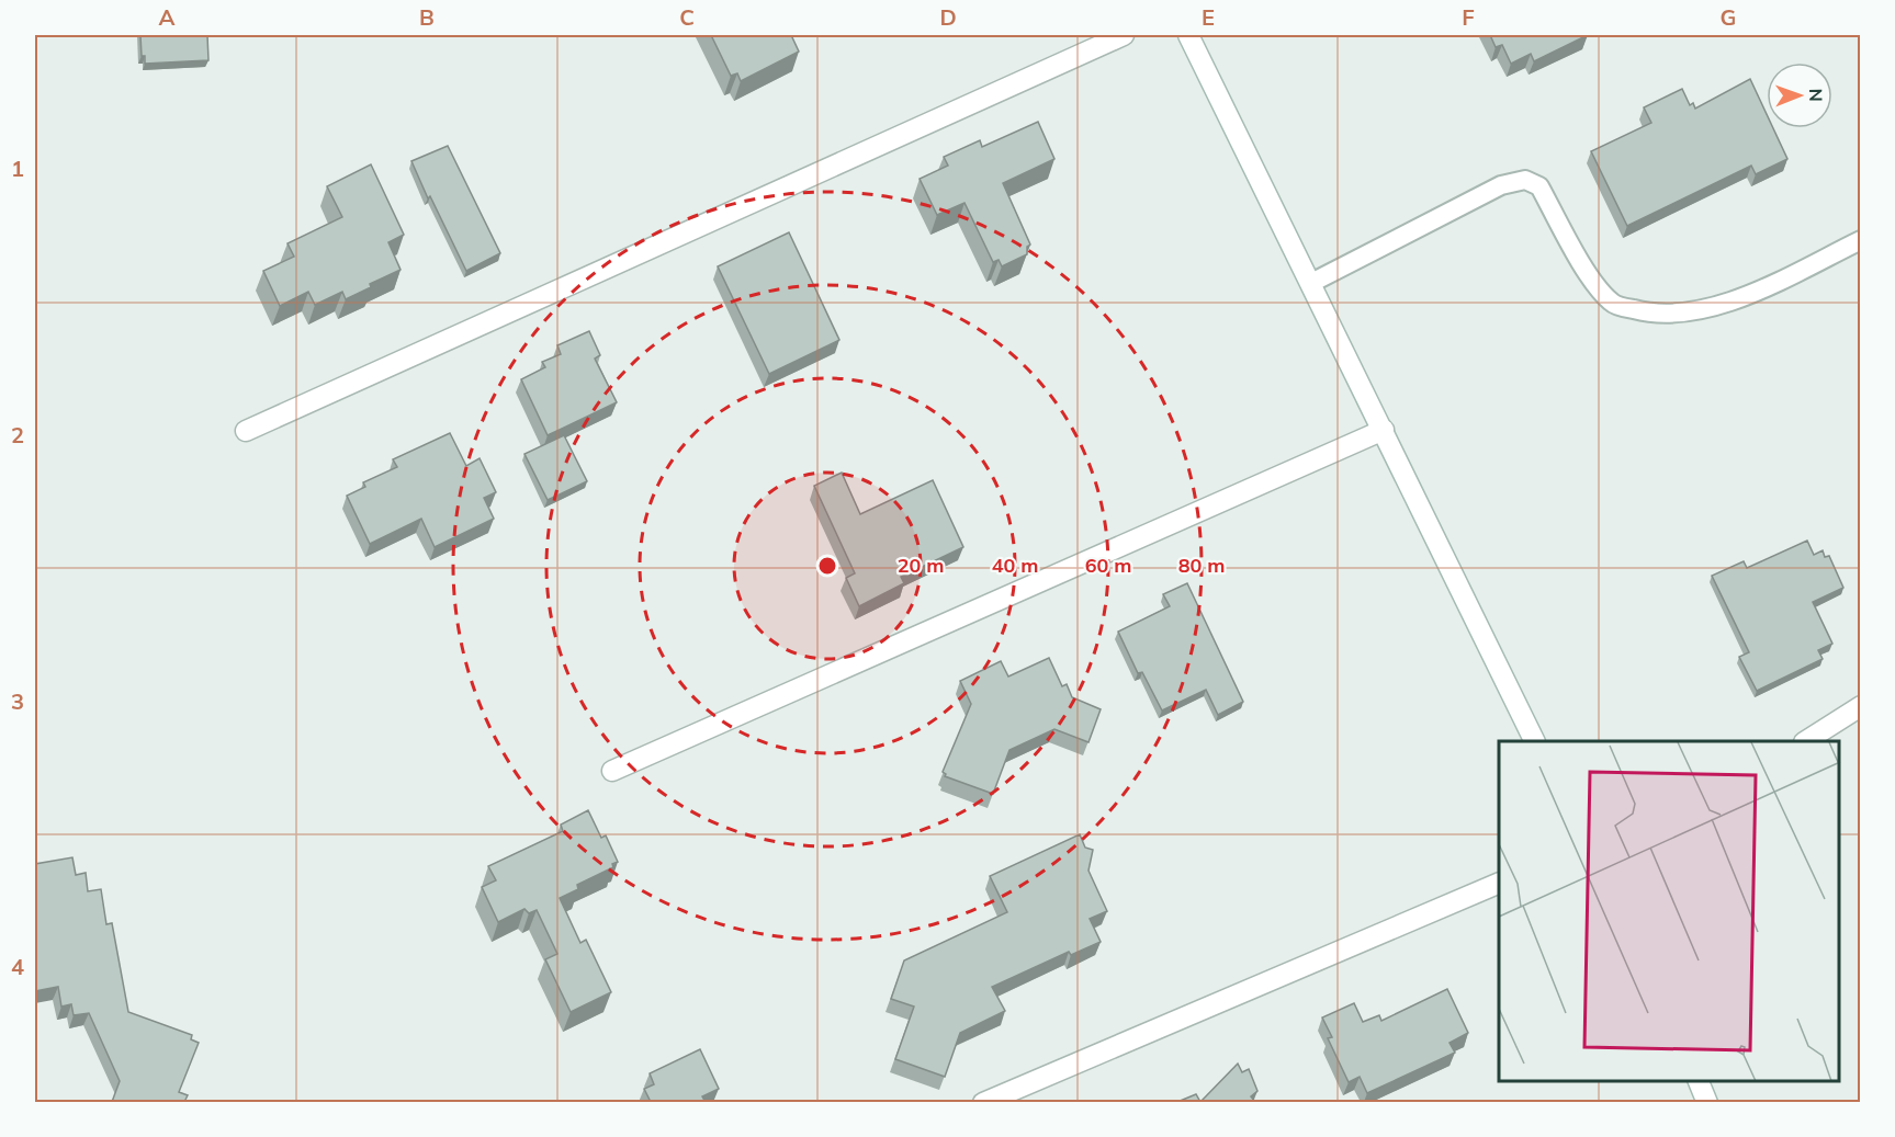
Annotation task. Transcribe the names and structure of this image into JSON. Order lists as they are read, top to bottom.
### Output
{
  "north": "right",
  "grid": {
    "columns": [
      "A",
      "B",
      "C",
      "D",
      "E",
      "F",
      "G"
    ],
    "rows": [
      "1",
      "2",
      "3",
      "4"
    ]
  },
  "rings": [
    "20 m",
    "40 m",
    "60 m",
    "80 m"
  ]
}
